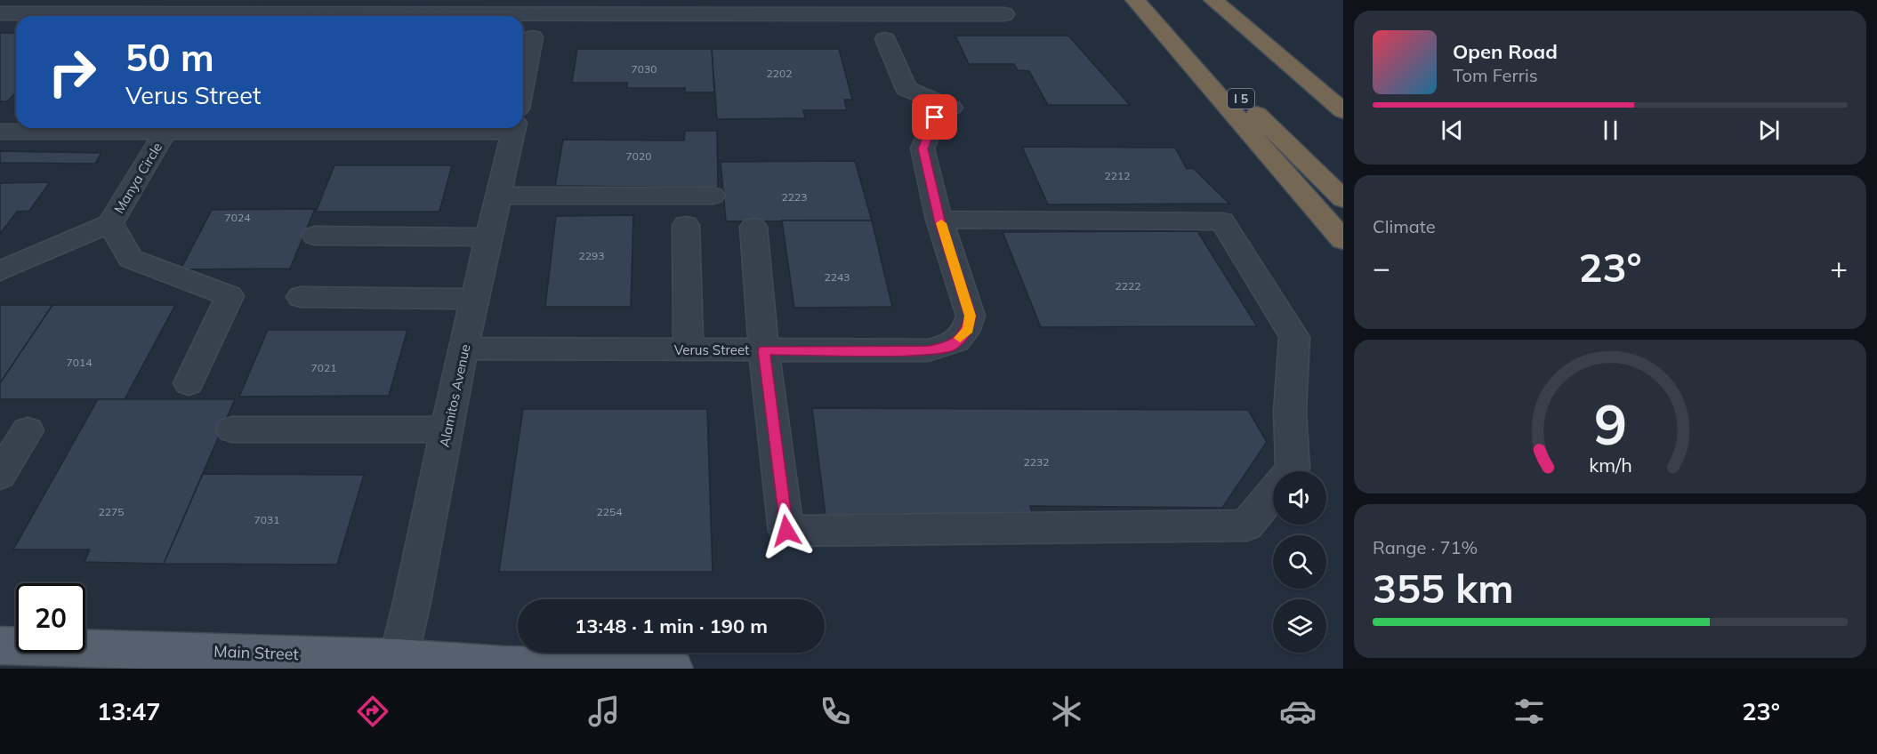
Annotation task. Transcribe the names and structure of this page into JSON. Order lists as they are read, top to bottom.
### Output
{
  "streets": {
    "highway": ["I 5"],
    "main road": ["Main Street"],
    "street": ["Manya Circle", "Verus Street", "Alamitos Avenue"]
  },
  "crossings": [
    ["Verus Street", "Alamitos Avenue"],
    ["Alamitos Avenue", "Main Street"]
  ],
  "house_numbers": [
    "7030",
    "2202",
    "7020",
    "2212",
    "2223",
    "7024",
    "2293",
    "2243",
    "2222",
    "7014",
    "7021",
    "2232",
    "2275",
    "2254",
    "7031"
  ],
  "page": {
    "turn": ["50 m", "Verus Street"],
    "song": ["Open Road", "Tom Ferris"],
    "tile": [
      "Climate",
      ["Range · 71%", "355 km"]
    ],
    "heat": ["−", "23°", "+"],
    "limit": "20",
    "trip": "13:48 · 1 min · 190 m",
    "tabs": ["13:47", "23°"],
    "gauge": ["9", "km/h"]
  }
}
